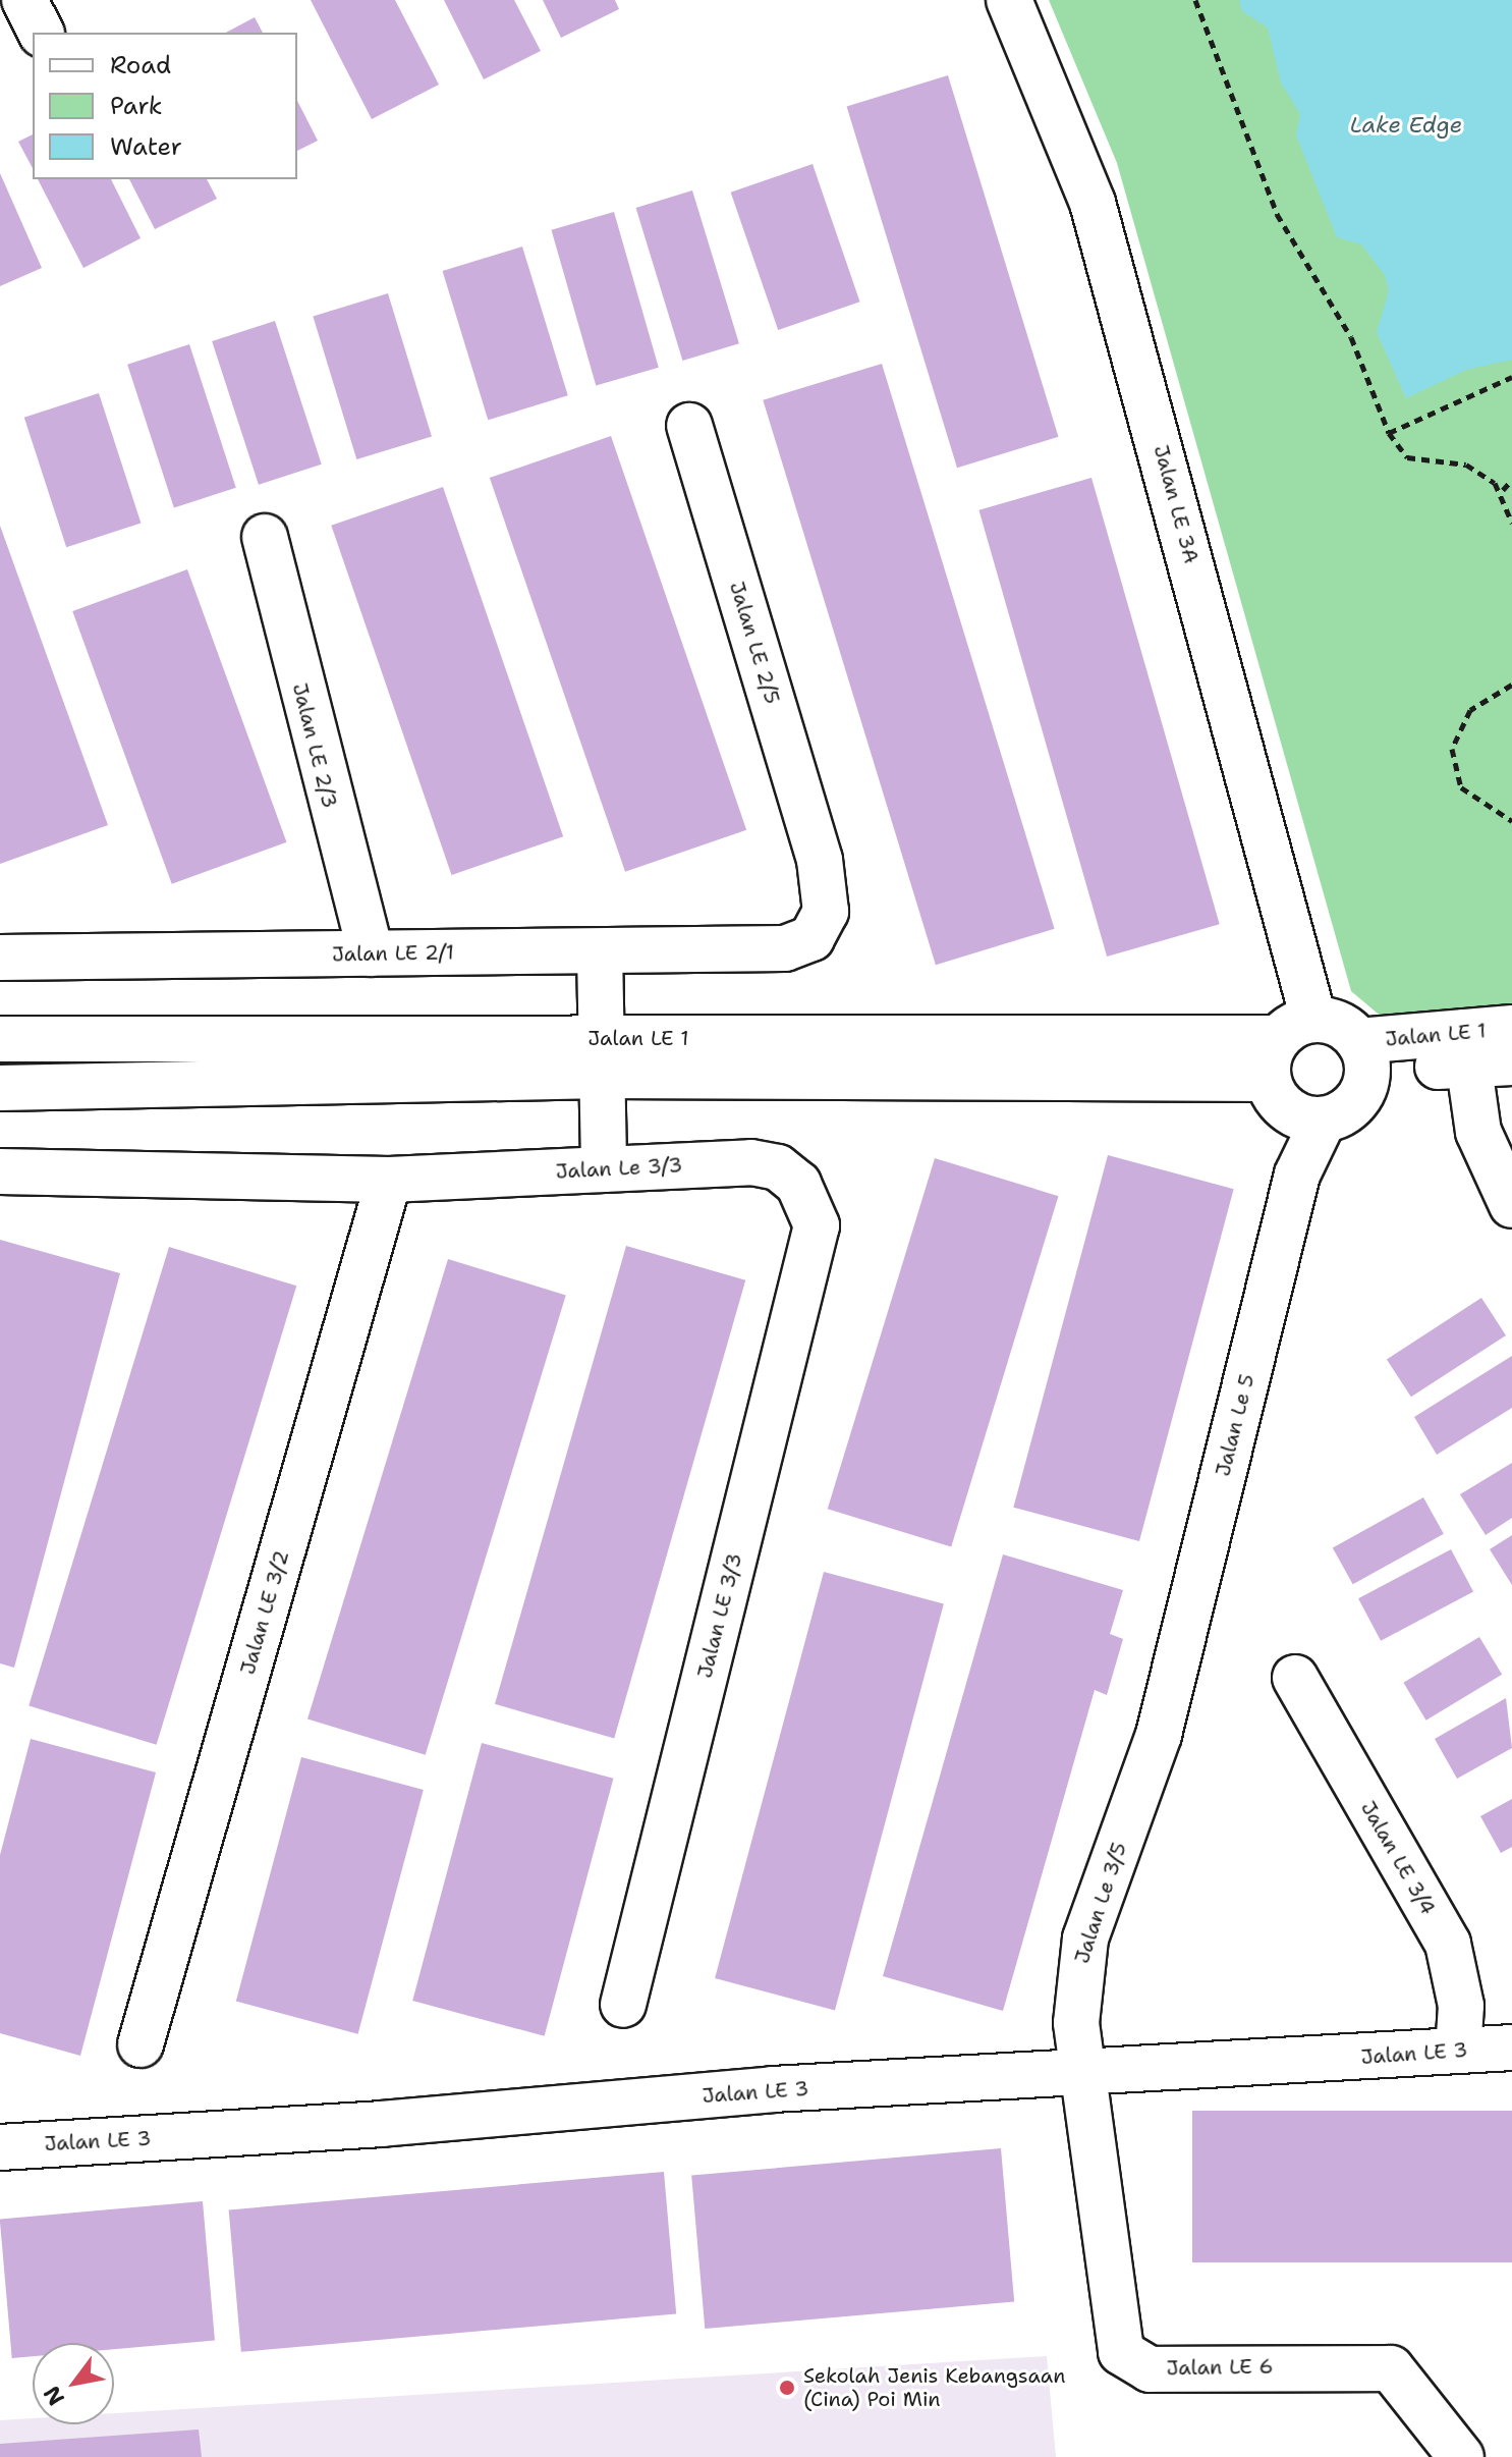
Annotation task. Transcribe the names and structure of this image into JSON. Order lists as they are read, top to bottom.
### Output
{
  "streets": {
    "street": [
      "Jalan LE 3A",
      "Jalan LE 2/5",
      "Jalan LE 2/3",
      "Jalan LE 2/1",
      "Jalan LE 1",
      "Jalan Le 3/3",
      "Jalan Le 5",
      "Jalan LE 3/2",
      "Jalan LE 3/3",
      "Jalan LE 3/4",
      "Jalan Le 3/5",
      "Jalan LE 3",
      "Jalan LE 6"
    ]
  },
  "crossings": [
    ["Jalan LE 3A", "Jalan LE 1"],
    ["Jalan LE 3A", "Jalan Le 5"],
    ["Jalan LE 2/5", "Jalan LE 2/1"],
    ["Jalan LE 2/3", "Jalan LE 2/1"],
    ["Jalan LE 1", "Jalan Le 5"],
    ["Jalan Le 3/3", "Jalan LE 3/2"],
    ["Jalan Le 3/3", "Jalan LE 3/3"],
    ["Jalan Le 5", "Jalan Le 3/5"],
    ["Jalan LE 3/4", "Jalan LE 3"],
    ["Jalan Le 3/5", "Jalan LE 3"],
    ["Jalan Le 3/5", "Jalan LE 6"],
    ["Jalan LE 3", "Jalan LE 6"]
  ],
  "water": ["Lake Edge"],
  "places": ["Sekolah Jenis Kebangsaan (Cina) Poi Min"],
  "legend": ["Road", "Park", "Water"],
  "north": "bottom left"
}
